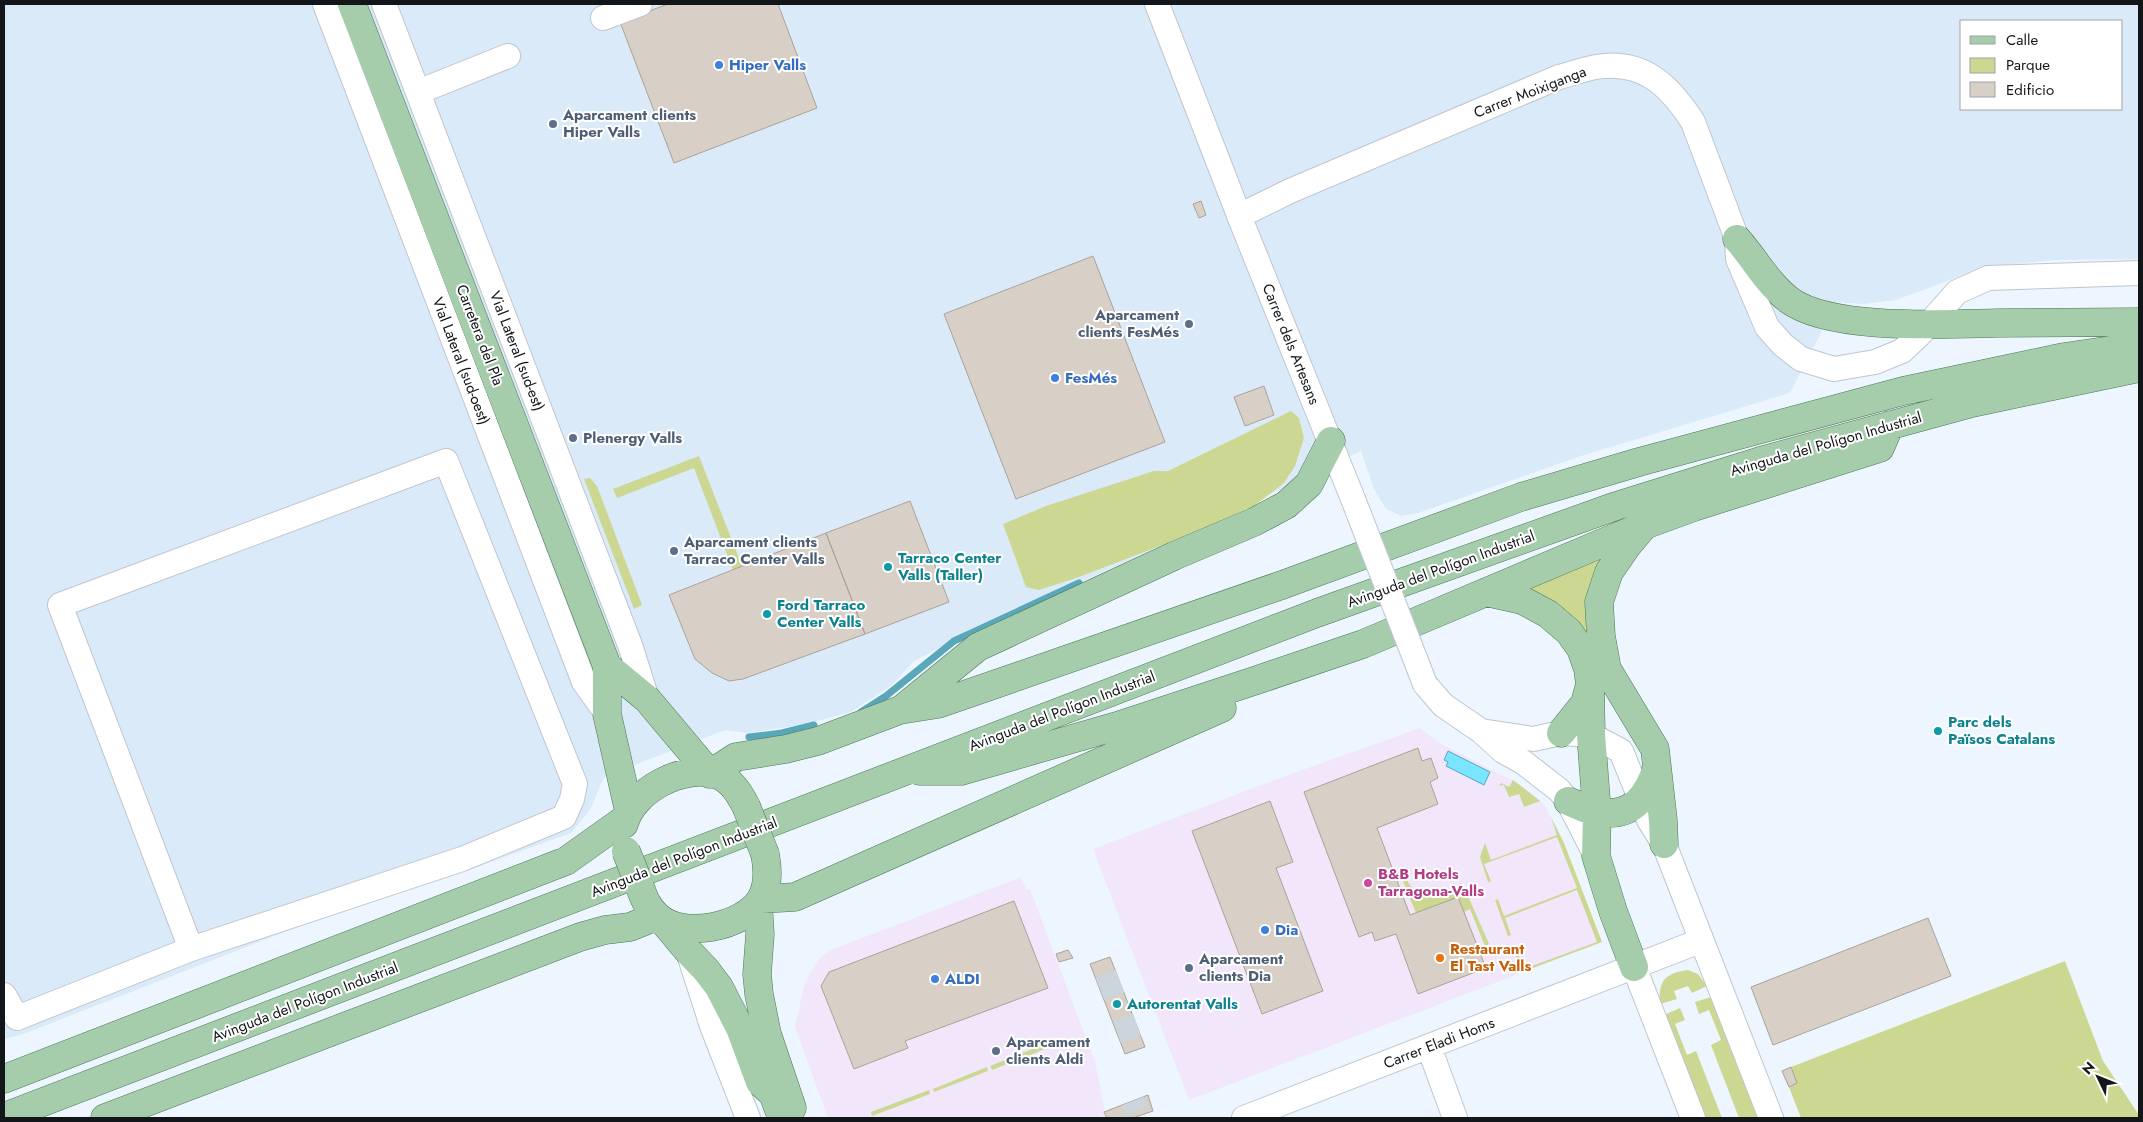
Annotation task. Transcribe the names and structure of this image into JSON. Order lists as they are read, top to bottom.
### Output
{
  "streets": {
    "main road": ["Carretera del Pla", "Avinguda del Polígon Industrial"],
    "street": [
      "Carrer Moixiganga",
      "Carrer dels Artesans",
      "Vial Lateral (sud-est)",
      "Vial Lateral (sud-oest)",
      "Carrer Eladi Homs"
    ]
  },
  "crossings": [
    ["Carrer Moixiganga", "Carrer dels Artesans"]
  ],
  "places": [
    "Hiper Valls",
    "Aparcament clients Hiper Valls",
    "Aparcament clients FesMés",
    "FesMés",
    "Plenergy Valls",
    "Aparcament clients Tarraco Center Valls",
    "Tarraco Center Valls (Taller)",
    "Ford Tarraco Center Valls",
    "Parc dels Països Catalans",
    "B&B Hotels Tarragona-Valls",
    "Dia",
    "Restaurant El Tast Valls",
    "Aparcament clients Dia",
    "ALDI",
    "Autorentat Valls",
    "Aparcament clients Aldi"
  ],
  "legend": ["Calle", "Parque", "Edificio"],
  "north": "top left"
}
